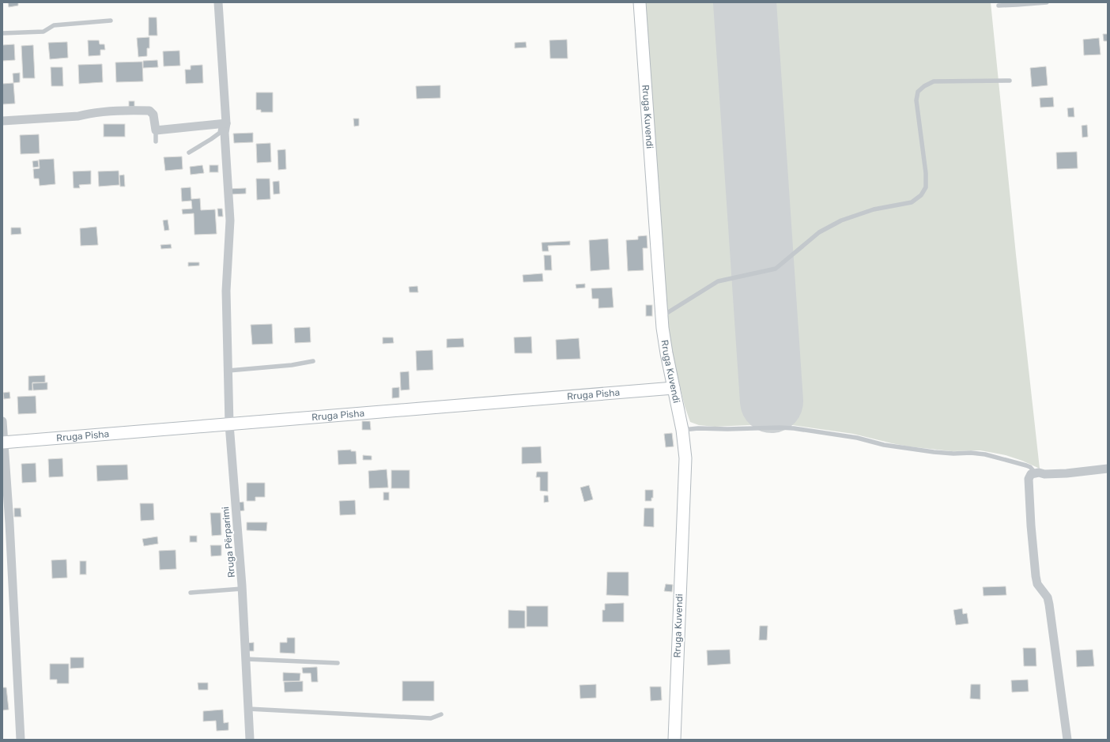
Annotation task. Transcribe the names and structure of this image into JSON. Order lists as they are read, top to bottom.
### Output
{
  "streets": {
    "street": ["Rruga Kuvendi", "Rruga Pisha", "Rruga Përparimi"]
  },
  "crossings": [
    ["Rruga Kuvendi", "Rruga Pisha"],
    ["Rruga Pisha", "Rruga Përparimi"]
  ]
}
